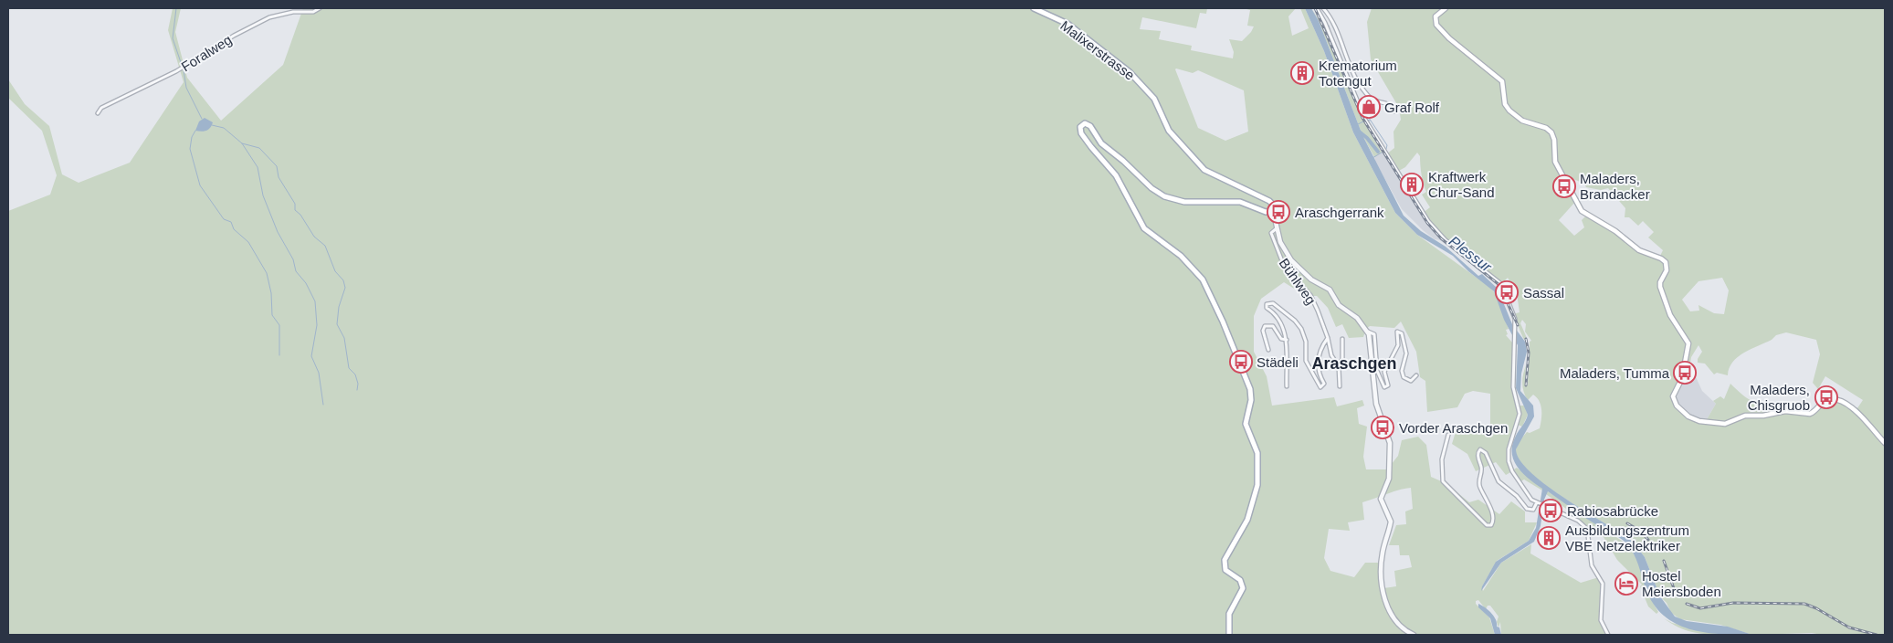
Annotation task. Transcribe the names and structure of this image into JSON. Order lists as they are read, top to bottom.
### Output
{
  "streets": {
    "main road": ["Malixerstrasse"],
    "street": ["Foralweg", "Bühlweg"]
  },
  "districts": ["Araschgen"],
  "water": ["Plessur"],
  "places": {
    "building": ["Krematorium Totengut", "Kraftwerk Chur-Sand", "Ausbildungszentrum VBE Netzelektriker"],
    "shop": ["Graf Rolf"],
    "bus stop": [
      "Maladers, Brandacker",
      "Araschgerrank",
      "Sassal",
      "Städeli",
      "Maladers, Tumma",
      "Maladers, Chisgruob",
      "Vorder Araschgen",
      "Rabiosabrücke"
    ],
    "hotel": ["Hostel Meiersboden"]
  }
}
